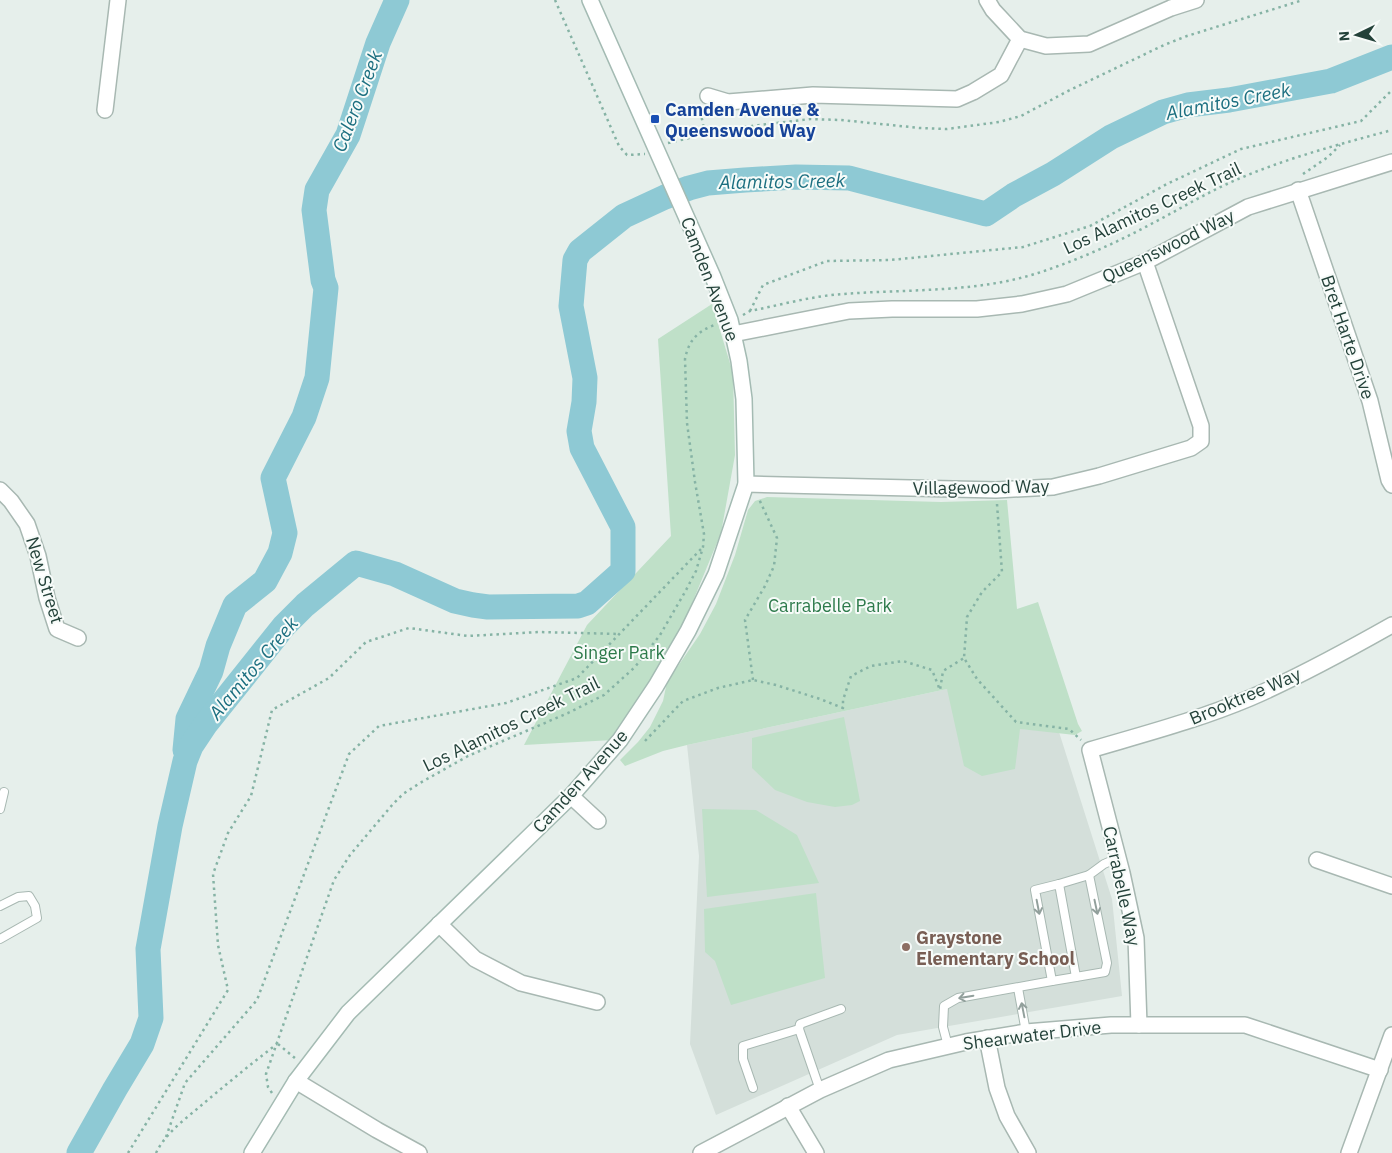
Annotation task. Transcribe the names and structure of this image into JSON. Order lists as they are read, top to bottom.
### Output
{
  "streets": {
    "street": [
      "Queenswood Way",
      "Camden Avenue",
      "Bret Harte Drive",
      "Villagewood Way",
      "New Street",
      "Brooktree Way",
      "Carrabelle Way",
      "Shearwater Drive"
    ],
    "path": ["Los Alamitos Creek Trail"]
  },
  "crossings": [
    ["Los Alamitos Creek Trail", "Camden Avenue"],
    ["Queenswood Way", "Camden Avenue"],
    ["Queenswood Way", "Bret Harte Drive"],
    ["Queenswood Way", "Villagewood Way"],
    ["Camden Avenue", "Villagewood Way"],
    ["Brooktree Way", "Carrabelle Way"],
    ["Carrabelle Way", "Shearwater Drive"]
  ],
  "water": ["Calero Creek", "Alamitos Creek"],
  "parks": ["Carrabelle Park", "Singer Park"],
  "places": {
    "transit": ["Camden Avenue & Queenswood Way"],
    "other": ["Graystone Elementary School"]
  },
  "north": "left"
}
